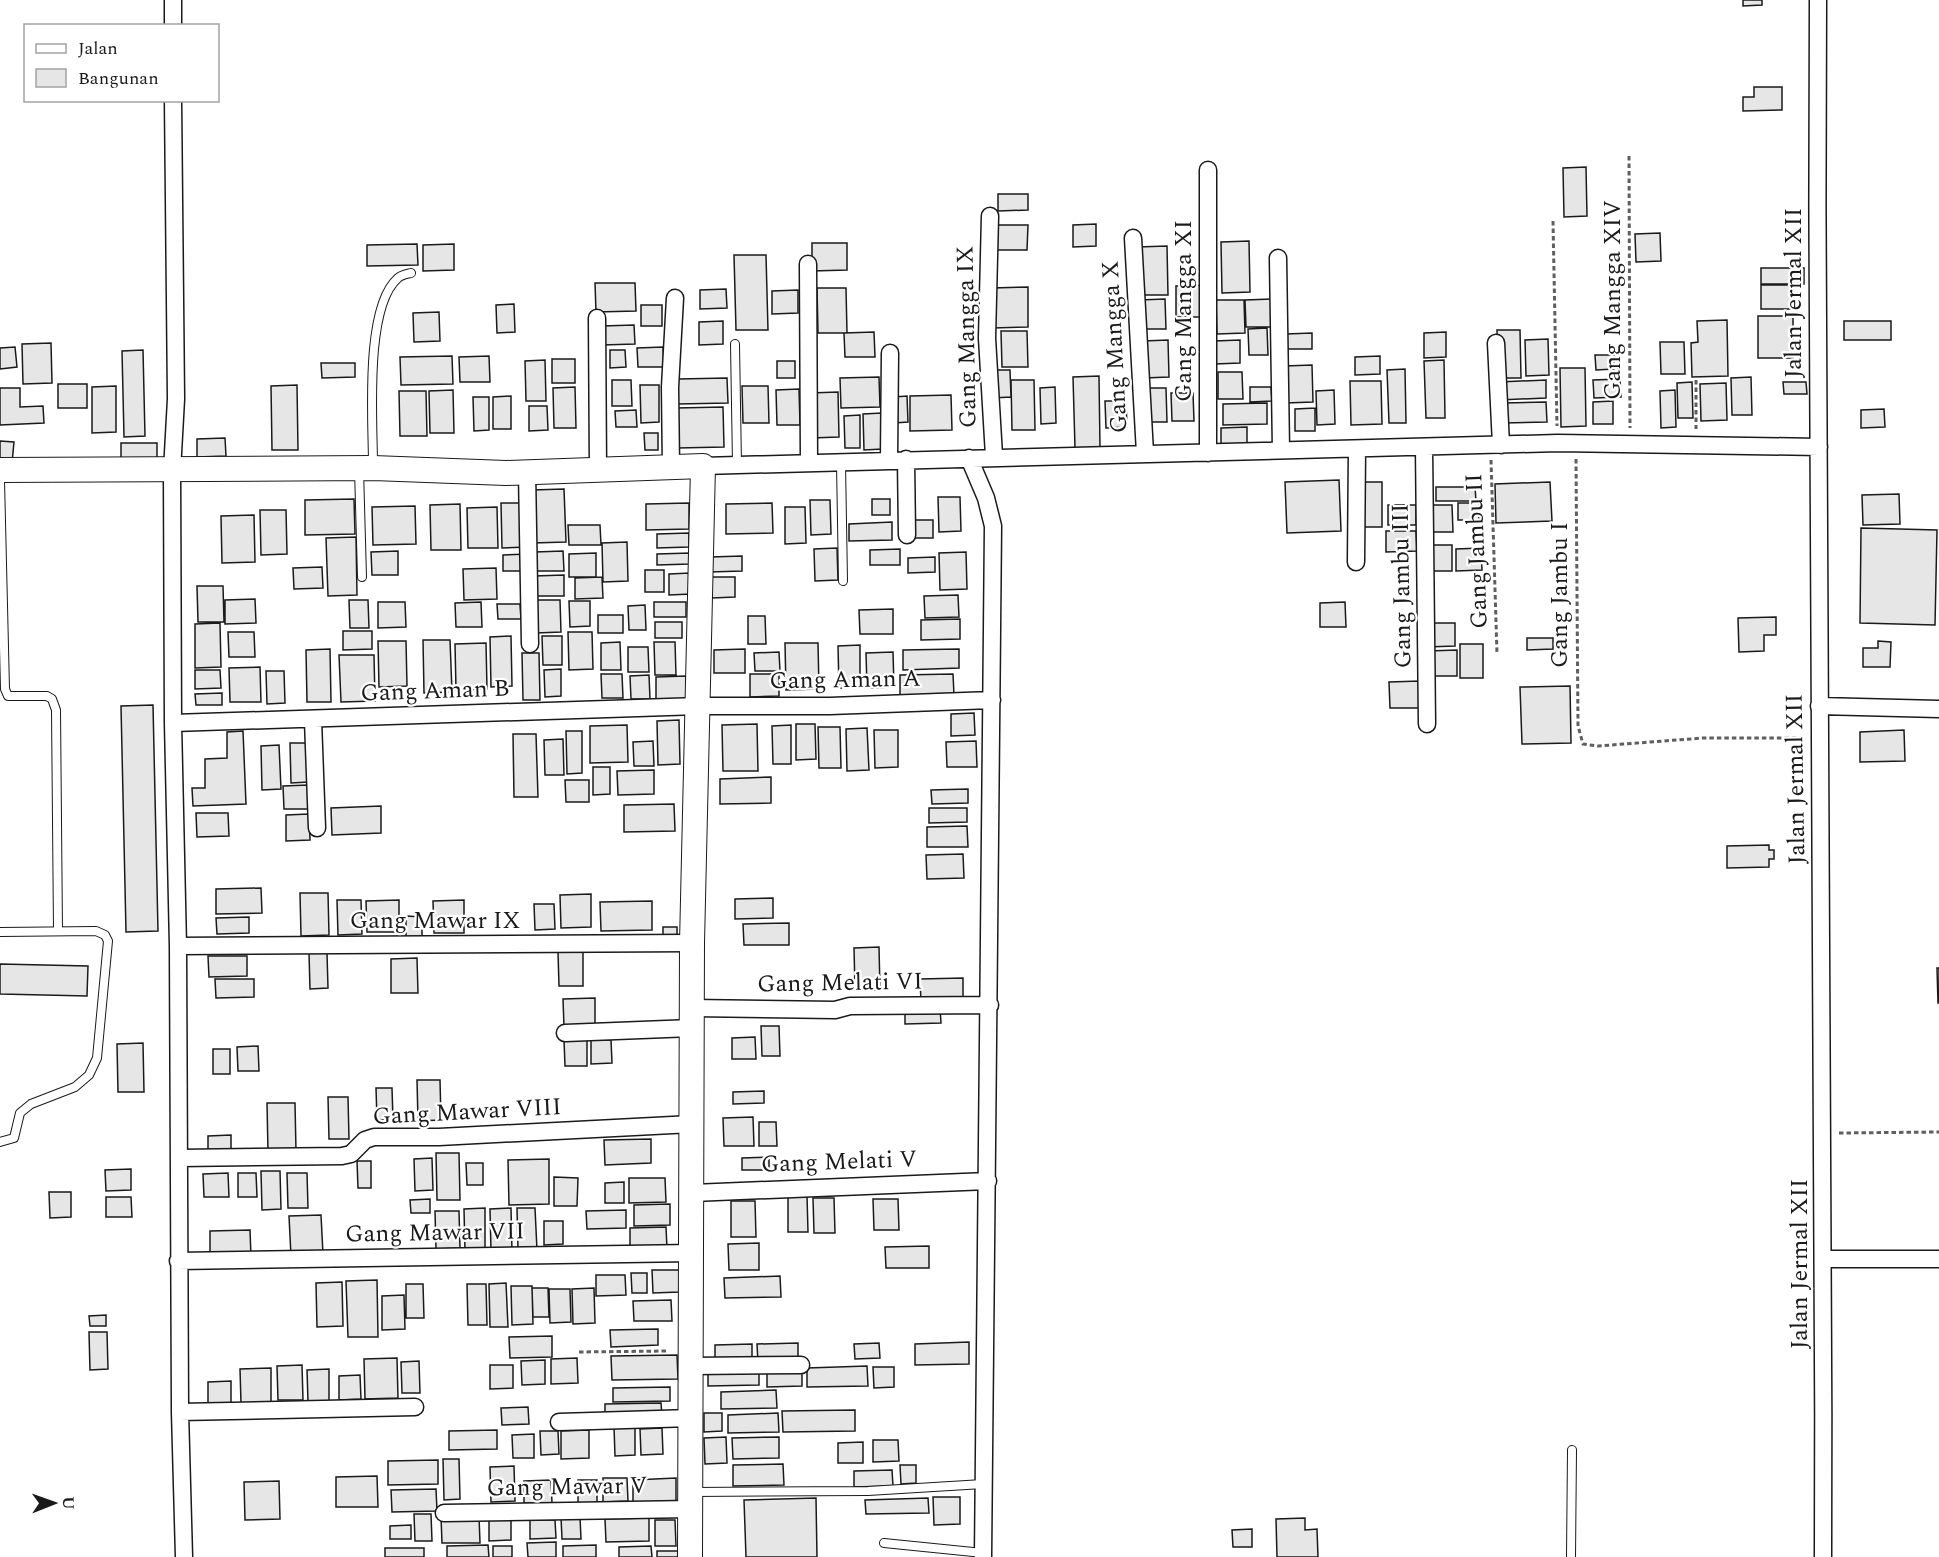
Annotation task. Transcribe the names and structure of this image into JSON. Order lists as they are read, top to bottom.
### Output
{
  "streets": {
    "street": [
      "Jalan Jermal XII",
      "Gang Mangga XI",
      "Gang Mangga IX",
      "Gang Mangga X",
      "Gang Jambu III",
      "Gang Aman A",
      "Gang Aman B",
      "Gang Mawar IX",
      "Gang Melati VI",
      "Gang Mawar VIII",
      "Gang Melati V",
      "Gang Mawar VII",
      "Gang Mawar V"
    ],
    "path": ["Gang Mangga XIV", "Gang Jambu II", "Gang Jambu I"]
  },
  "crossings": [
    ["Jalan Jermal XII", "Gang Jambu I"],
    ["Gang Aman A", "Gang Aman B"]
  ],
  "legend": ["Jalan", "Bangunan"],
  "north": "right"
}
